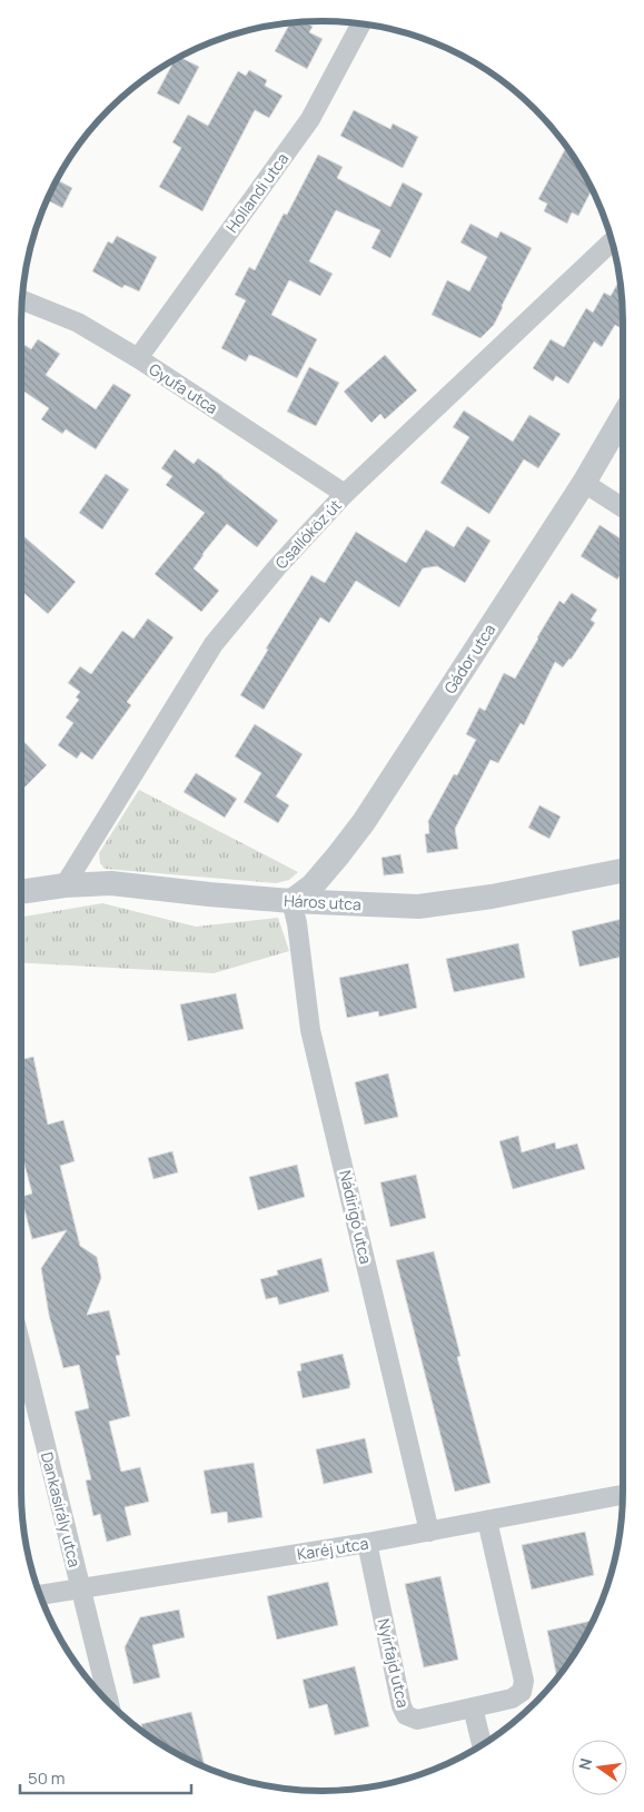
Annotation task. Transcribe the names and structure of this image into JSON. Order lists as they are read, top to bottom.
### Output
{
  "streets": {
    "street": [
      "Hollandi utca",
      "Gyufa utca",
      "Csallóköz út",
      "Gádor utca",
      "Háros utca",
      "Nádirigó utca",
      "Dankasirály utca",
      "Karéj utca",
      "Nyírfajd utca"
    ]
  },
  "crossings": [
    ["Hollandi utca", "Gyufa utca"],
    ["Gyufa utca", "Csallóköz út"],
    ["Csallóköz út", "Háros utca"],
    ["Gádor utca", "Háros utca"],
    ["Gádor utca", "Nádirigó utca"],
    ["Háros utca", "Nádirigó utca"],
    ["Nádirigó utca", "Karéj utca"],
    ["Dankasirály utca", "Karéj utca"],
    ["Karéj utca", "Nyírfajd utca"]
  ],
  "scale_bar": "50 m",
  "north": "left"
}
